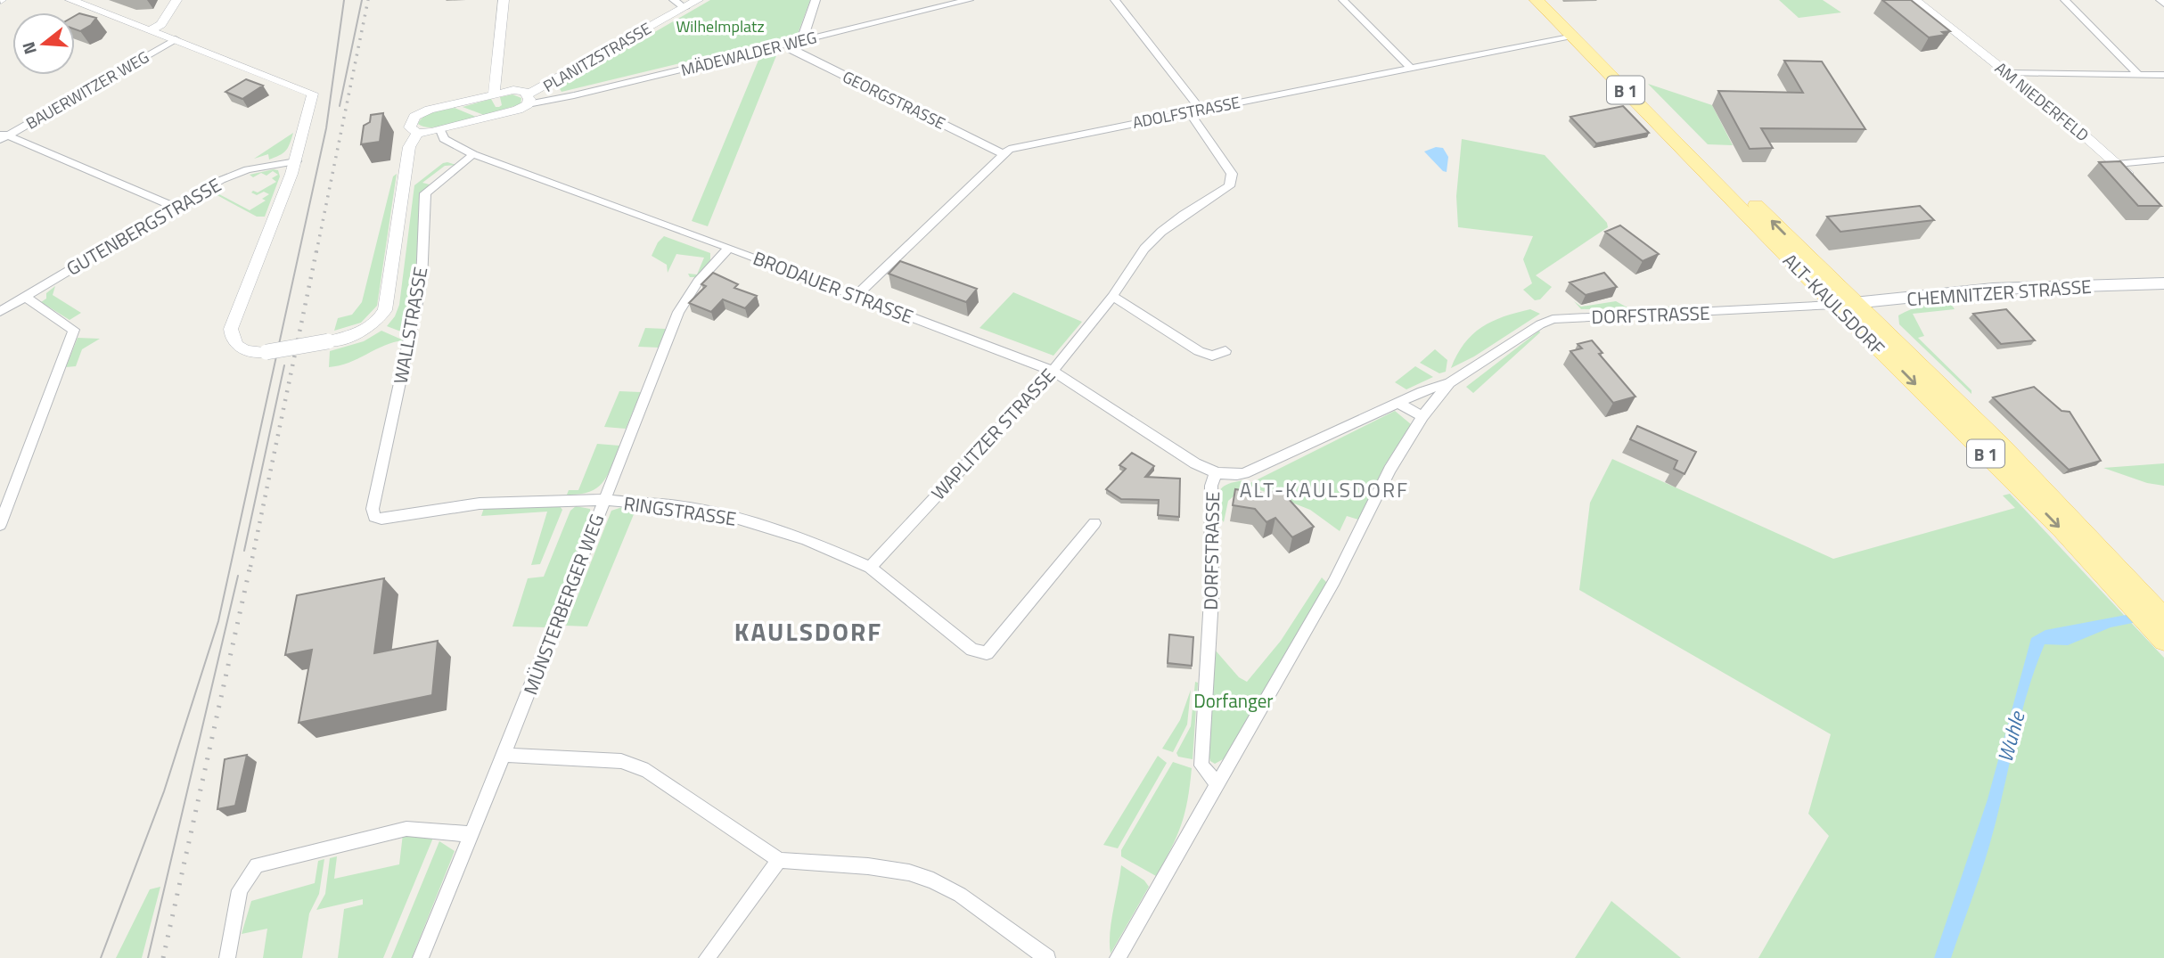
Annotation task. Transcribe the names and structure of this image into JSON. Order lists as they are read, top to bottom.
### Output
{
  "streets": {
    "main road": ["B 1", "CHEMNITZER STRASSE", "ALT-KAULSDORF"],
    "street": [
      "MÄDEWALDER WEG",
      "PLANITZSTRASSE",
      "BAUERWITZER WEG",
      "GEORGSTRASSE",
      "AM NIEDERFELD",
      "ADOLFSTRASSE",
      "GUTENBERGSTRASSE",
      "BRODAUER STRASSE",
      "DORFSTRASSE",
      "WALLSTRASSE",
      "WAPLITZER STRASSE",
      "RINGSTRASSE",
      "MÜNSTERBERGER WEG"
    ]
  },
  "crossings": [
    ["MÄDEWALDER WEG", "PLANITZSTRASSE"],
    ["MÄDEWALDER WEG", "GEORGSTRASSE"],
    ["PLANITZSTRASSE", "BRODAUER STRASSE"],
    ["GEORGSTRASSE", "ADOLFSTRASSE"],
    ["ADOLFSTRASSE", "BRODAUER STRASSE"],
    ["ADOLFSTRASSE", "ALT-KAULSDORF"],
    ["ADOLFSTRASSE", "WAPLITZER STRASSE"],
    ["BRODAUER STRASSE", "DORFSTRASSE"],
    ["BRODAUER STRASSE", "WALLSTRASSE"],
    ["BRODAUER STRASSE", "WAPLITZER STRASSE"],
    ["BRODAUER STRASSE", "MÜNSTERBERGER WEG"],
    ["CHEMNITZER STRASSE", "ALT-KAULSDORF"],
    ["CHEMNITZER STRASSE", "DORFSTRASSE"],
    ["ALT-KAULSDORF", "DORFSTRASSE"],
    ["WALLSTRASSE", "RINGSTRASSE"],
    ["WAPLITZER STRASSE", "RINGSTRASSE"],
    ["RINGSTRASSE", "MÜNSTERBERGER WEG"]
  ],
  "districts": ["ALT-KAULSDORF", "KAULSDORF"],
  "water": ["Wuhle"],
  "parks": ["Wilhelmplatz", "Dorfanger"],
  "north": "left"
}
